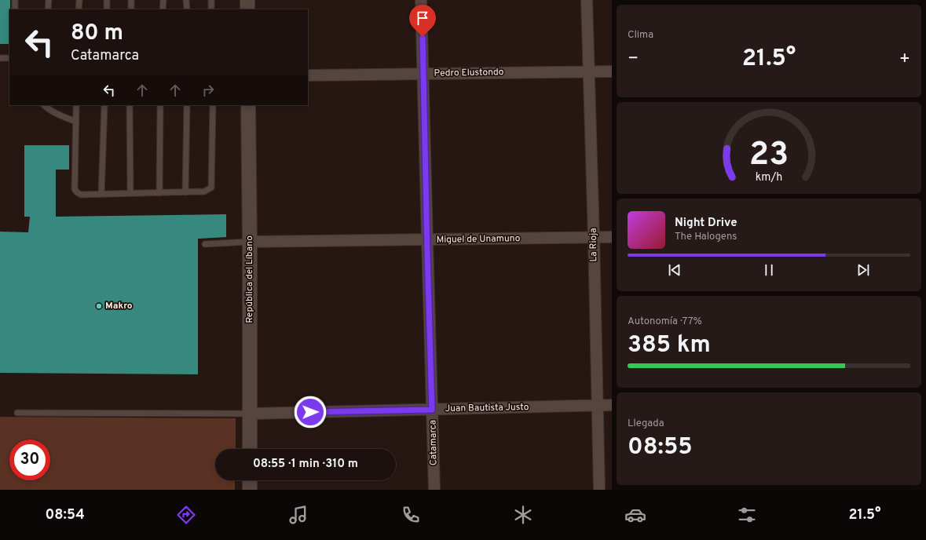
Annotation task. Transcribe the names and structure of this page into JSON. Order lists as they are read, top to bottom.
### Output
{
  "streets": {
    "street": [
      "Pedro Elustondo",
      "Miguel de Unamuno",
      "La Rioja",
      "República del Líbano",
      "Juan Bautista Justo",
      "Catamarca"
    ]
  },
  "crossings": [
    ["Pedro Elustondo", "La Rioja"],
    ["Pedro Elustondo", "Catamarca"],
    ["Miguel de Unamuno", "La Rioja"],
    ["Miguel de Unamuno", "República del Líbano"],
    ["Miguel de Unamuno", "Catamarca"],
    ["La Rioja", "Juan Bautista Justo"],
    ["República del Líbano", "Juan Bautista Justo"],
    ["Juan Bautista Justo", "Catamarca"]
  ],
  "places": ["Makro"],
  "page": {
    "tile": [
      "Clima",
      ["Autonomía · 77%", "385 km"],
      ["Llegada", "08:55"]
    ],
    "turn": ["80 m", "Catamarca"],
    "heat": ["−", "21.5°", "+"],
    "song": ["Night Drive", "The Halogens"],
    "limit": "30",
    "trip": "08:55 · 1 min · 310 m",
    "tabs": ["08:54", "21.5°"],
    "gauge": ["23", "km/h"]
  }
}
